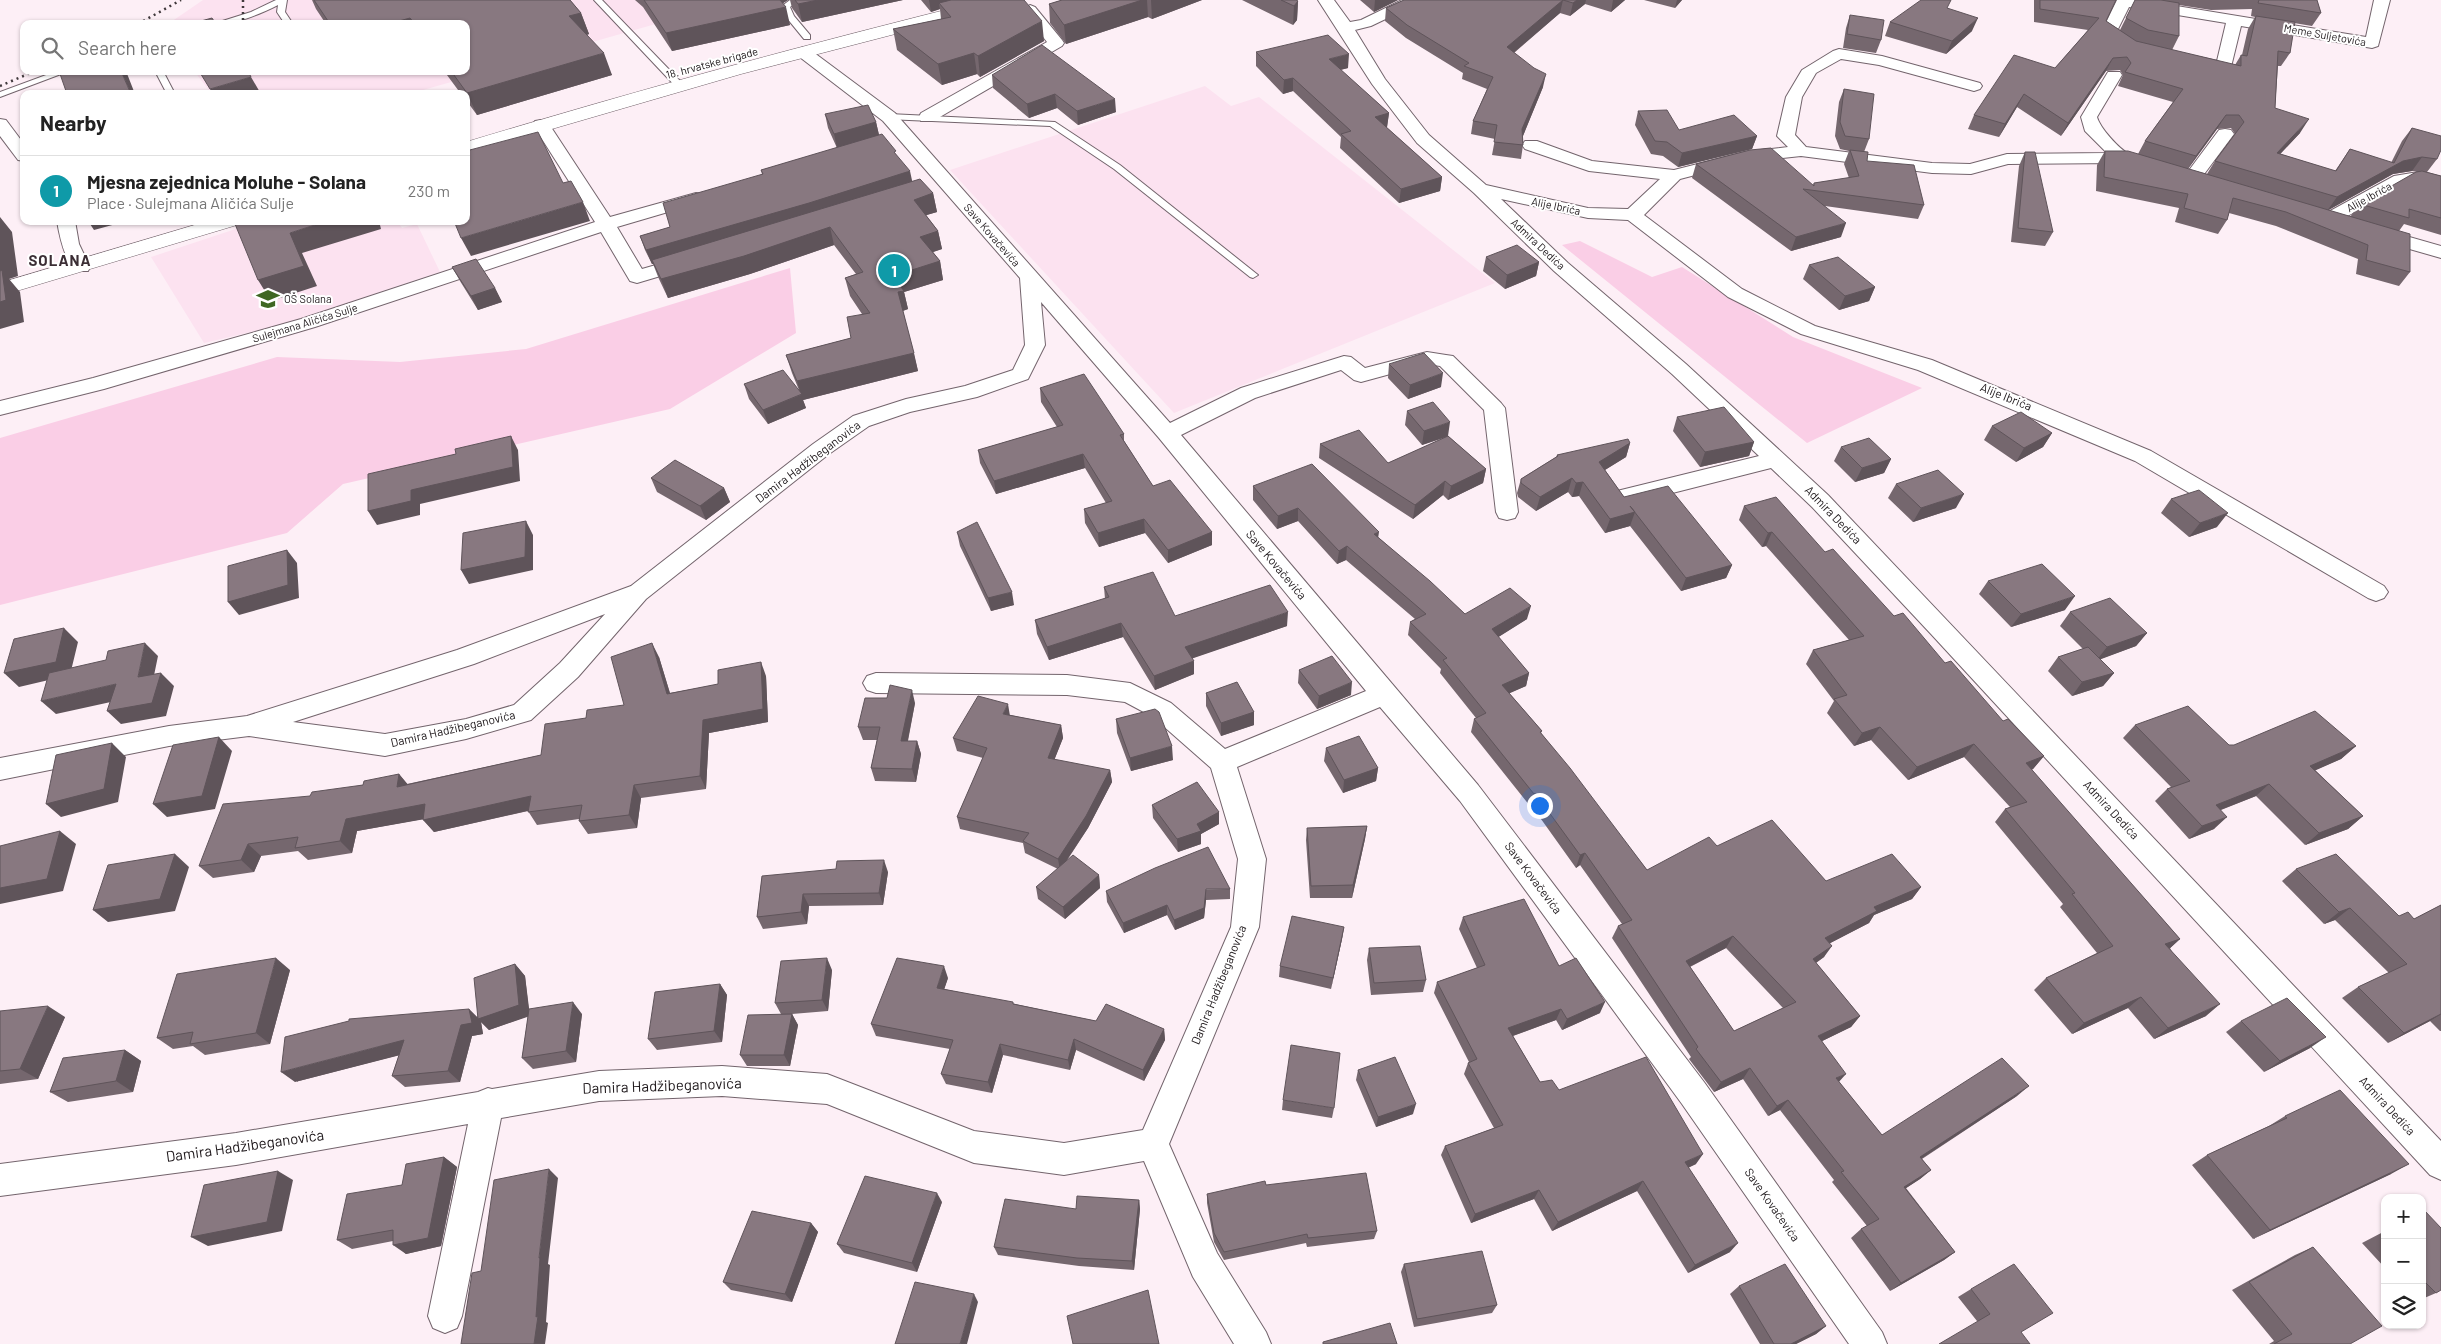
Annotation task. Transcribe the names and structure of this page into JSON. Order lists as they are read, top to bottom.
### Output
{
  "streets": {
    "main road": ["18. hrvatske brigade"],
    "street": [
      "Meme Suljetovića",
      "Alije Ibrića",
      "Save Kovačevića",
      "Admira Dedića",
      "Sulejmana Aličića Sulje",
      "Damira Hadžibeganovića"
    ]
  },
  "crossings": [
    ["18. hrvatske brigade", "Save Kovačevića"],
    ["Alije Ibrića", "Admira Dedića"],
    ["Save Kovačevića", "Damira Hadžibeganovića"]
  ],
  "districts": ["SOLANA"],
  "places": {
    "school or university": ["OŠ Solana"]
  },
  "page": {
    "search": "Search here",
    "heading": "Nearby",
    "list": [
      {
        "mark": "1",
        "name": "Mjesna zejednica Moluhe - Solana",
        "note": "Place · Sulejmana Aličića Sulje",
        "value": "230 m"
      }
    ],
    "pins": "1",
    "map_buttons": ["+", "−"]
  }
}
